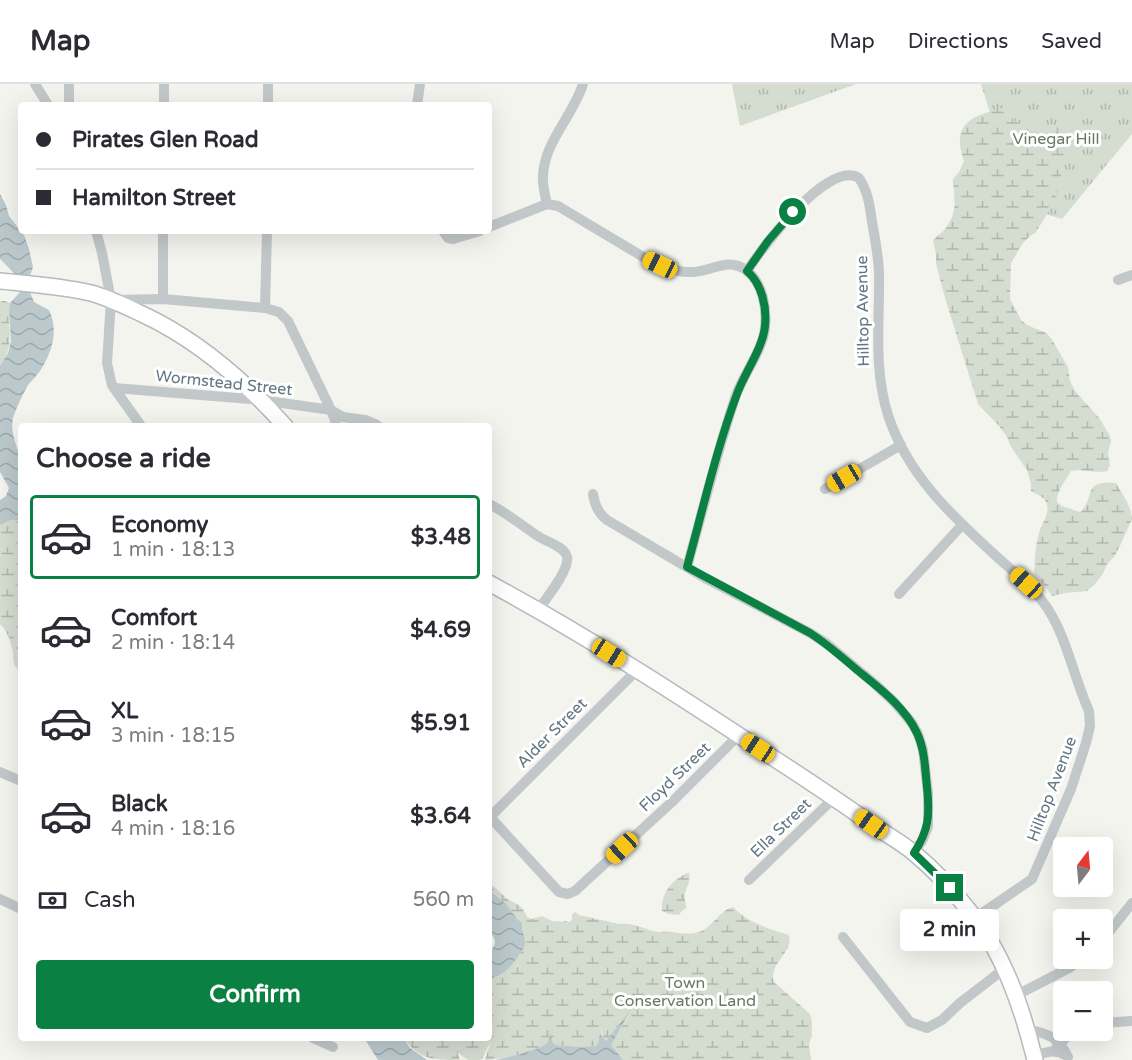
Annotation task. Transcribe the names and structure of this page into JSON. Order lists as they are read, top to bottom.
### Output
{
  "streets": {
    "street": [
      "Hilltop Avenue",
      "Wormstead Street",
      "Alder Street",
      "Floyd Street",
      "Ella Street"
    ]
  },
  "parks": ["Vinegar Hill", "Town Conservation Land"],
  "north": "top",
  "page": {
    "header": "Map",
    "nav": ["Map", "Directions", "Saved"],
    "banner": ["Pirates Glen Road", "Hamilton Street"],
    "heading": "Choose a ride",
    "list": [
      {
        "name": "Economy",
        "note": "1 min · 18:13",
        "value": "$3.48"
      },
      {
        "name": "Comfort",
        "note": "2 min · 18:14",
        "value": "$4.69"
      },
      {
        "name": "XL",
        "note": "3 min · 18:15",
        "value": "$5.91"
      },
      {
        "name": "Black",
        "note": "4 min · 18:16",
        "value": "$3.64"
      }
    ],
    "map_buttons": ["+", "−"],
    "pay": ["Cash", "560 m"],
    "bubble": "2 min",
    "buttons": "Confirm"
  }
}
